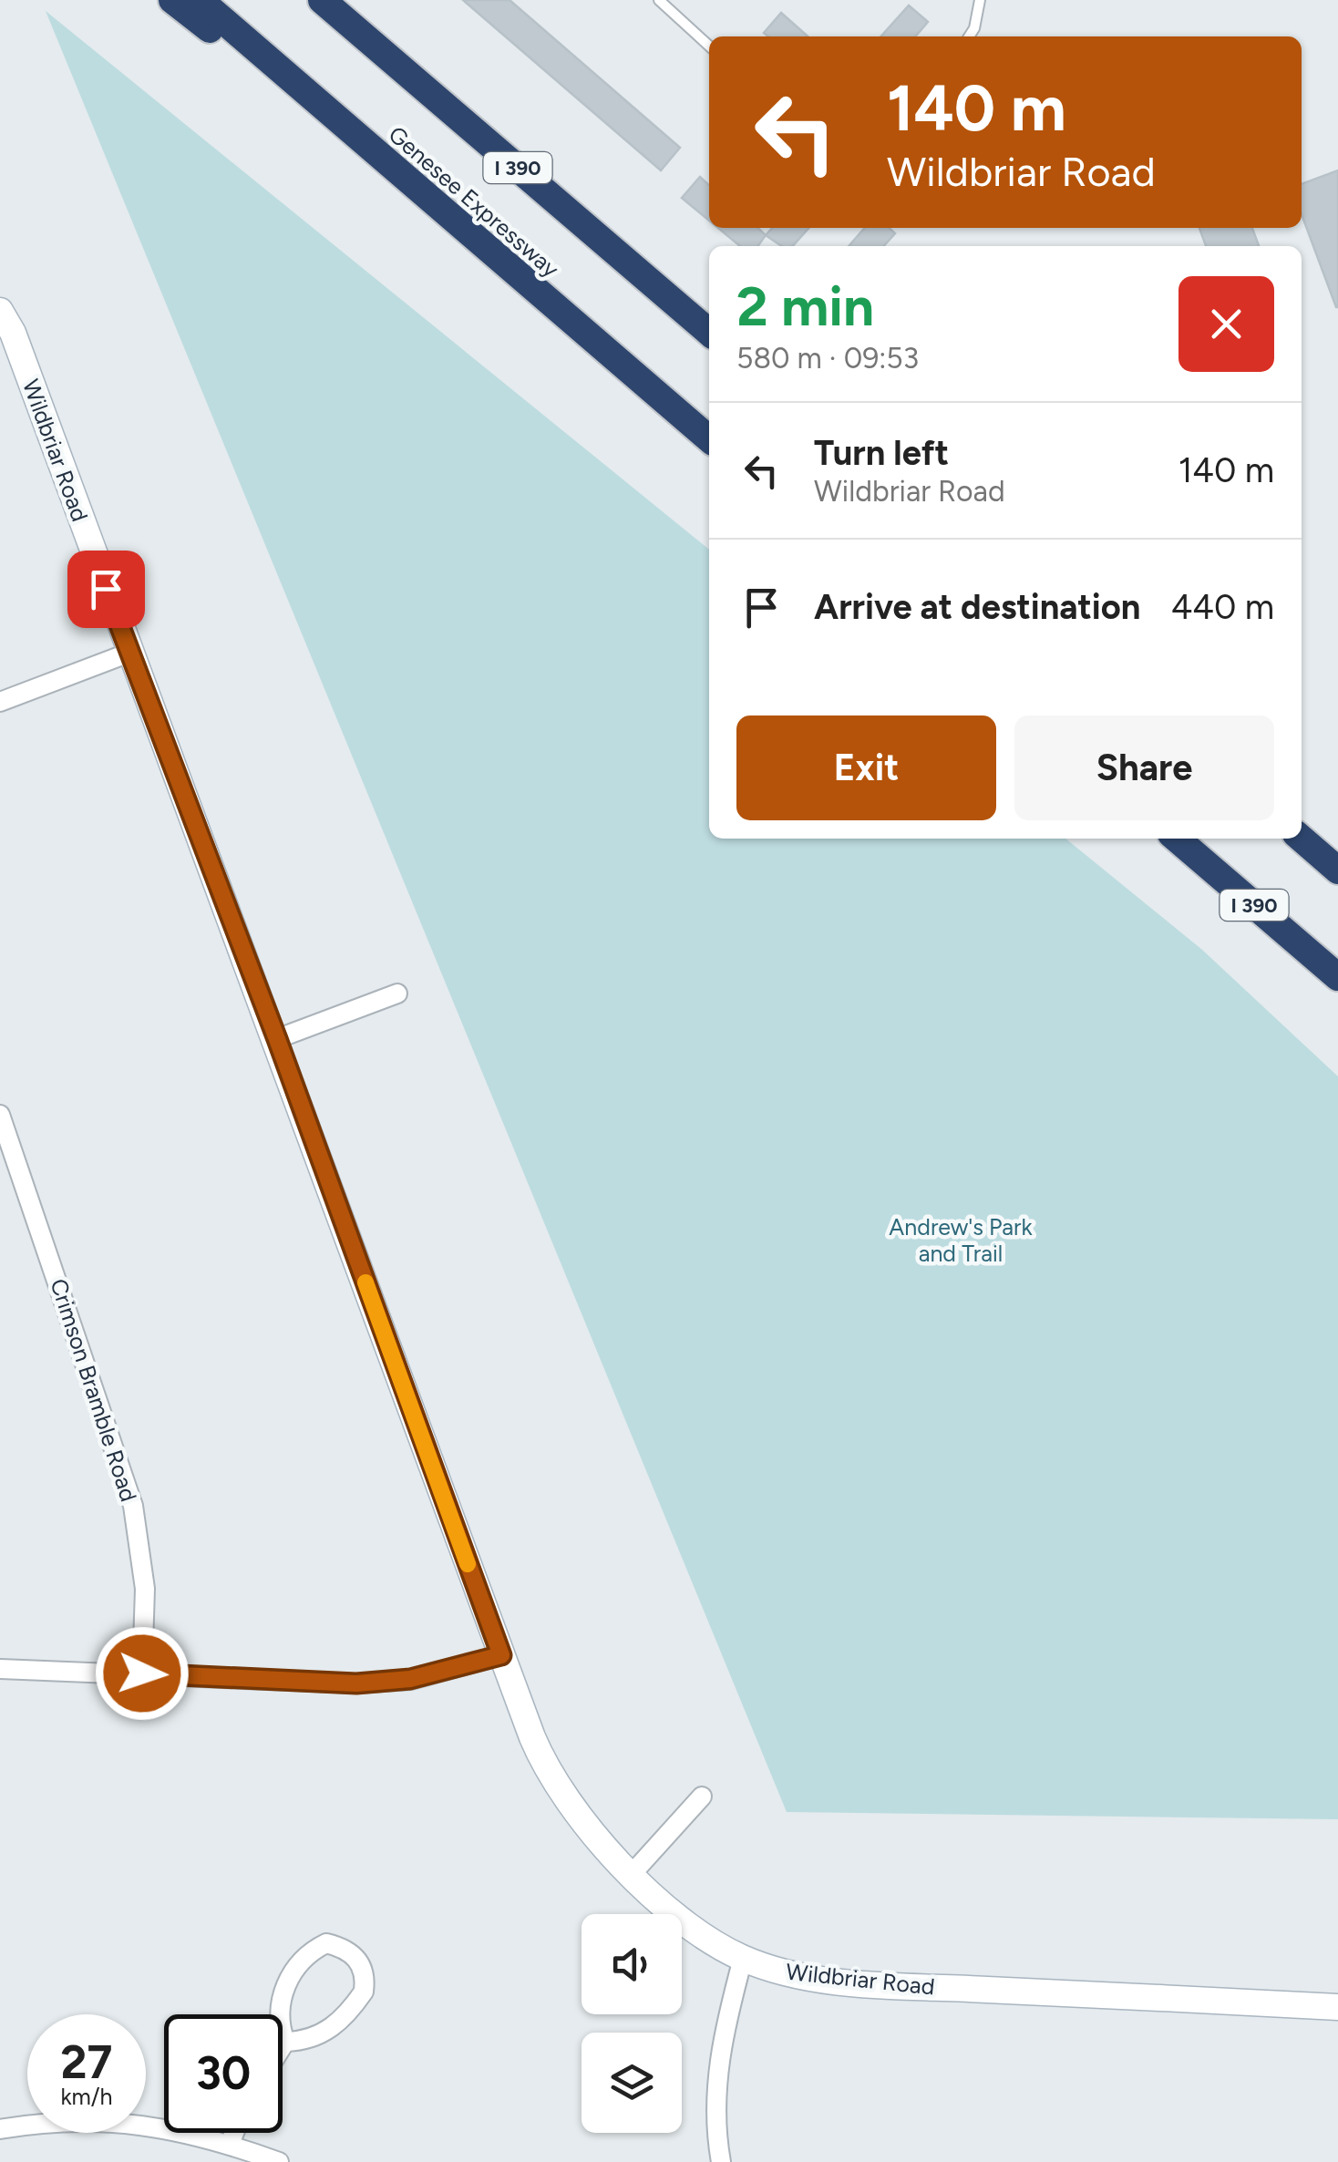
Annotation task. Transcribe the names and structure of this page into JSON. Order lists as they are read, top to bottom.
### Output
{
  "streets": {
    "highway": ["I 390", "Genesee Expressway"],
    "street": ["Wildbriar Road", "Crimson Bramble Road"]
  },
  "parks": ["Andrew's Park and Trail"],
  "page": {
    "turn": ["140 m", "Wildbriar Road"],
    "heading": ["2 min", "580 m · 09:53"],
    "list": [
      {
        "name": "Turn left",
        "note": "Wildbriar Road",
        "value": "140 m"
      },
      {
        "name": "Arrive at destination",
        "value": "440 m"
      }
    ],
    "buttons": ["Exit", "Share"],
    "speed": "27 km/h",
    "limit": "30"
  }
}
